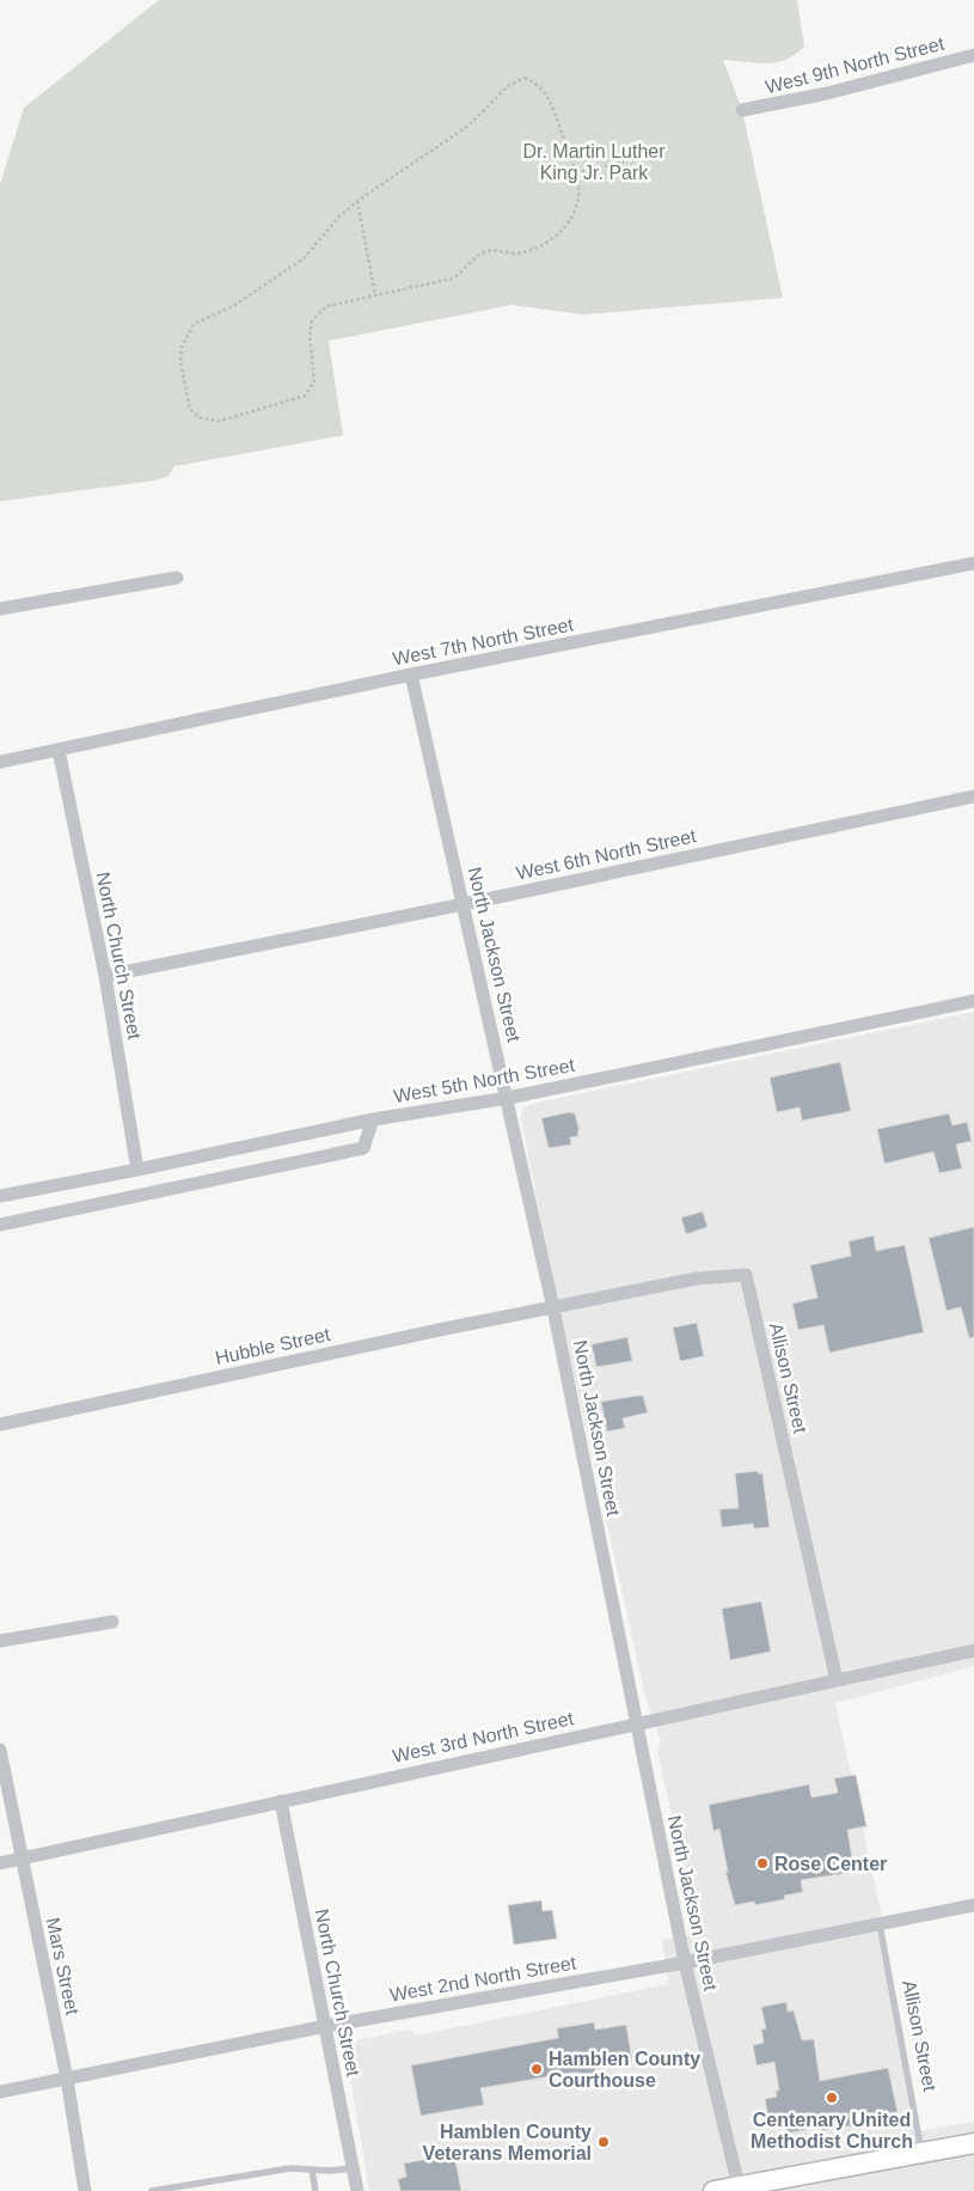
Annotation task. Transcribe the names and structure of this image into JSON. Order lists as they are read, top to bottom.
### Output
{
  "streets": {
    "street": [
      "West 9th North Street",
      "West 7th North Street",
      "West 6th North Street",
      "North Jackson Street",
      "North Church Street",
      "West 5th North Street",
      "Hubble Street",
      "Allison Street",
      "West 3rd North Street",
      "Mars Street",
      "West 2nd North Street"
    ]
  },
  "crossings": [
    ["West 7th North Street", "North Jackson Street"],
    ["West 7th North Street", "North Church Street"],
    ["West 6th North Street", "North Jackson Street"],
    ["West 6th North Street", "North Church Street"],
    ["North Jackson Street", "West 5th North Street"],
    ["North Jackson Street", "Hubble Street"],
    ["North Jackson Street", "Allison Street"],
    ["North Jackson Street", "West 3rd North Street"],
    ["North Jackson Street", "West 2nd North Street"],
    ["North Church Street", "West 5th North Street"],
    ["North Church Street", "West 3rd North Street"],
    ["North Church Street", "West 2nd North Street"],
    ["Hubble Street", "Allison Street"],
    ["Allison Street", "West 3rd North Street"],
    ["Allison Street", "West 2nd North Street"],
    ["West 3rd North Street", "Mars Street"],
    ["Mars Street", "West 2nd North Street"]
  ],
  "parks": ["Dr. Martin Luther King Jr. Park"],
  "places": [
    "Rose Center",
    "Hamblen County Courthouse",
    "Centenary United Methodist Church",
    "Hamblen County Veterans Memorial"
  ]
}
